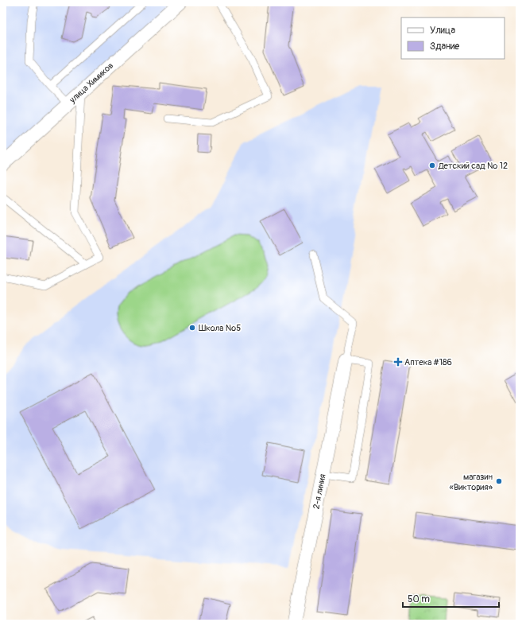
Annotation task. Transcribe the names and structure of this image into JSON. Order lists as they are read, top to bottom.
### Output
{
  "streets": {
    "street": ["улица Химиков", "2-я линия"]
  },
  "places": {
    "other": ["Детский сад № 12", "Школа №5", "магазин «Виктория»"],
    "health": ["Аптека #186"]
  },
  "legend": ["Улица", "Здание"],
  "scale_bar": "50 m"
}
